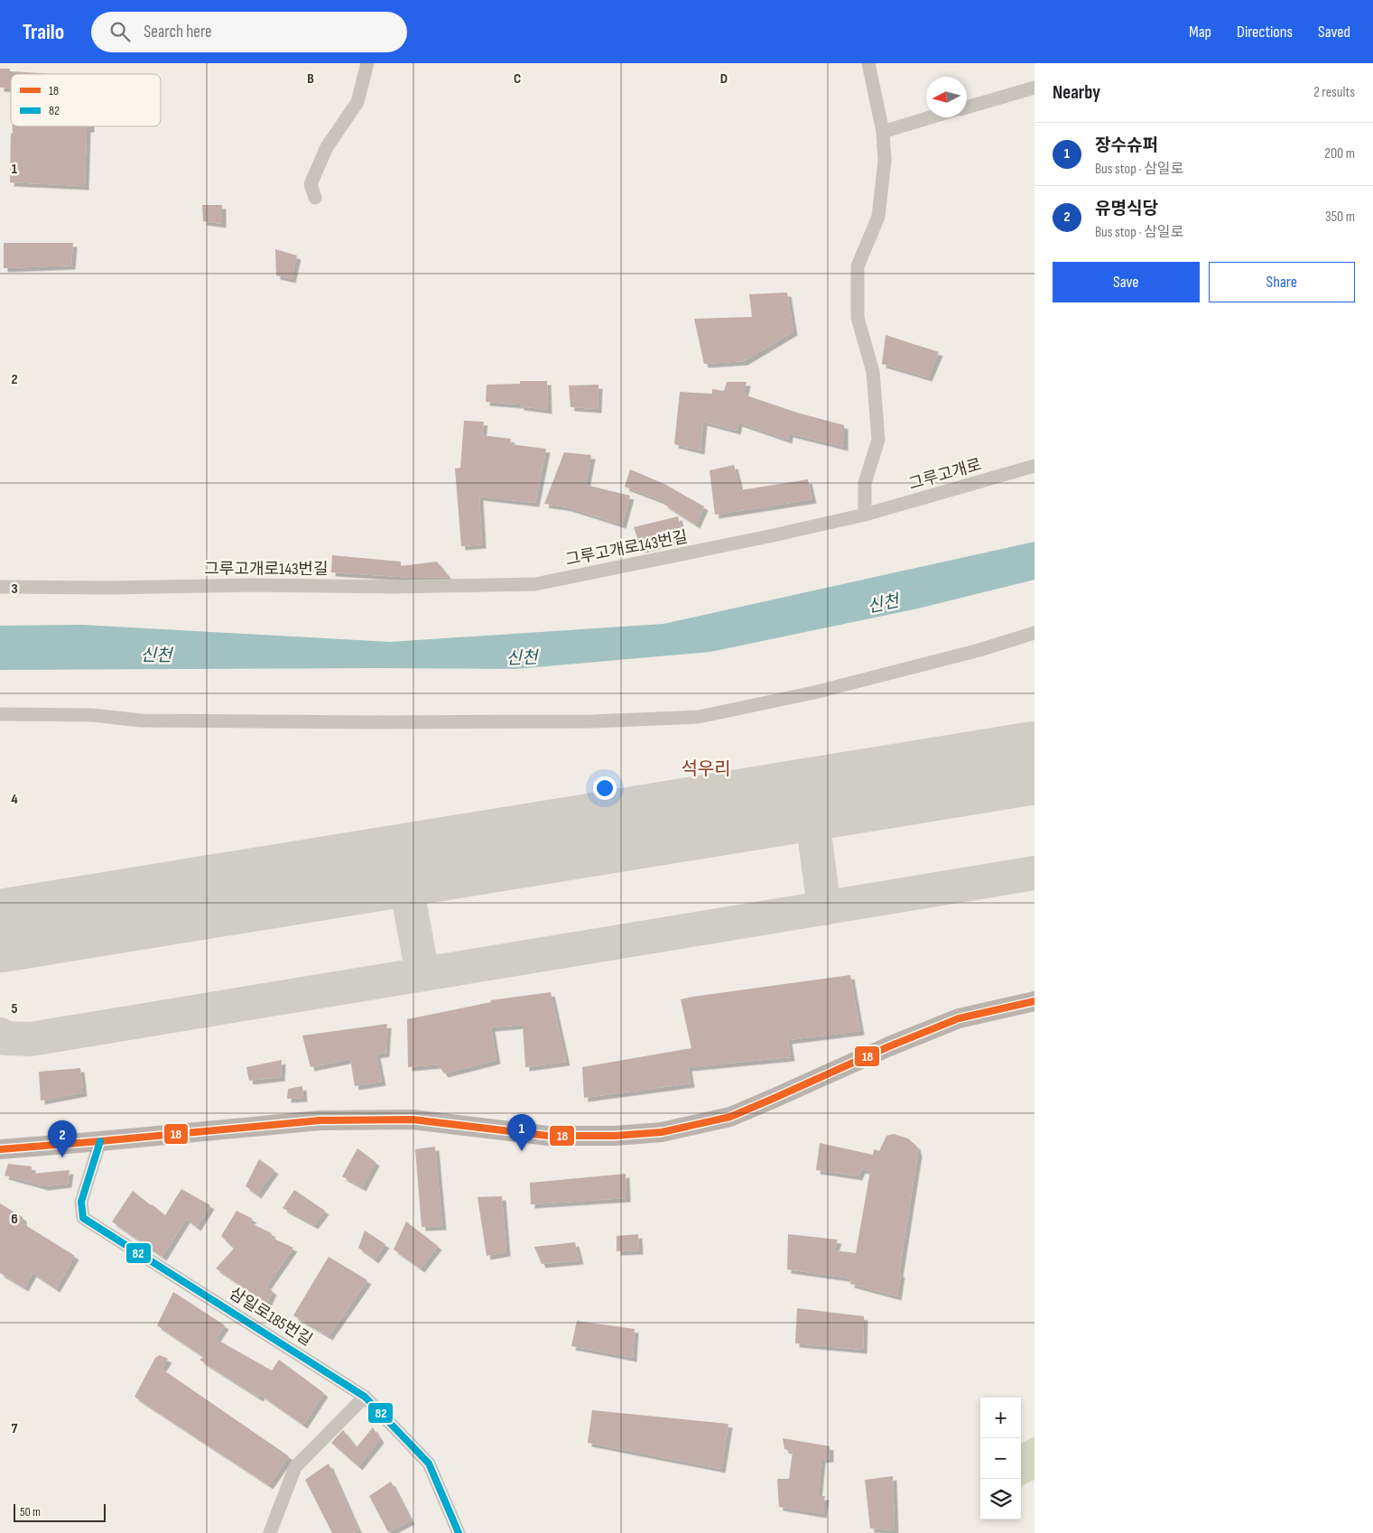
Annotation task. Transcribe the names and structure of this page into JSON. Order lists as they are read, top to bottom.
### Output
{
  "streets": {
    "street": ["그루고개로", "그루고개로143번길", "삼일로185번길"]
  },
  "crossings": [
    ["그루고개로", "그루고개로143번길"]
  ],
  "districts": ["석우리"],
  "water": ["신천"],
  "lines": ["transit line 18", "transit line 82"],
  "legend": ["18", "82"],
  "scale_bar": "50 m",
  "north": "left",
  "page": {
    "header": "Trailo",
    "search": "Search here",
    "nav": ["Map", "Directions", "Saved"],
    "heading": ["Nearby", "2 results"],
    "list": [
      {
        "mark": "1",
        "name": "장수슈퍼",
        "note": "Bus stop · 삼일로",
        "value": "200 m"
      },
      {
        "mark": "2",
        "name": "유명식당",
        "note": "Bus stop · 삼일로",
        "value": "350 m"
      }
    ],
    "buttons": ["Save", "Share"],
    "pins": ["1", "2"],
    "map_buttons": ["+", "−"],
    "scale": "50 m"
  },
  "grid": {
    "columns": ["B", "C", "D"],
    "rows": [
      "1",
      "2",
      "3",
      "4",
      "5",
      "6",
      "7"
    ]
  }
}
